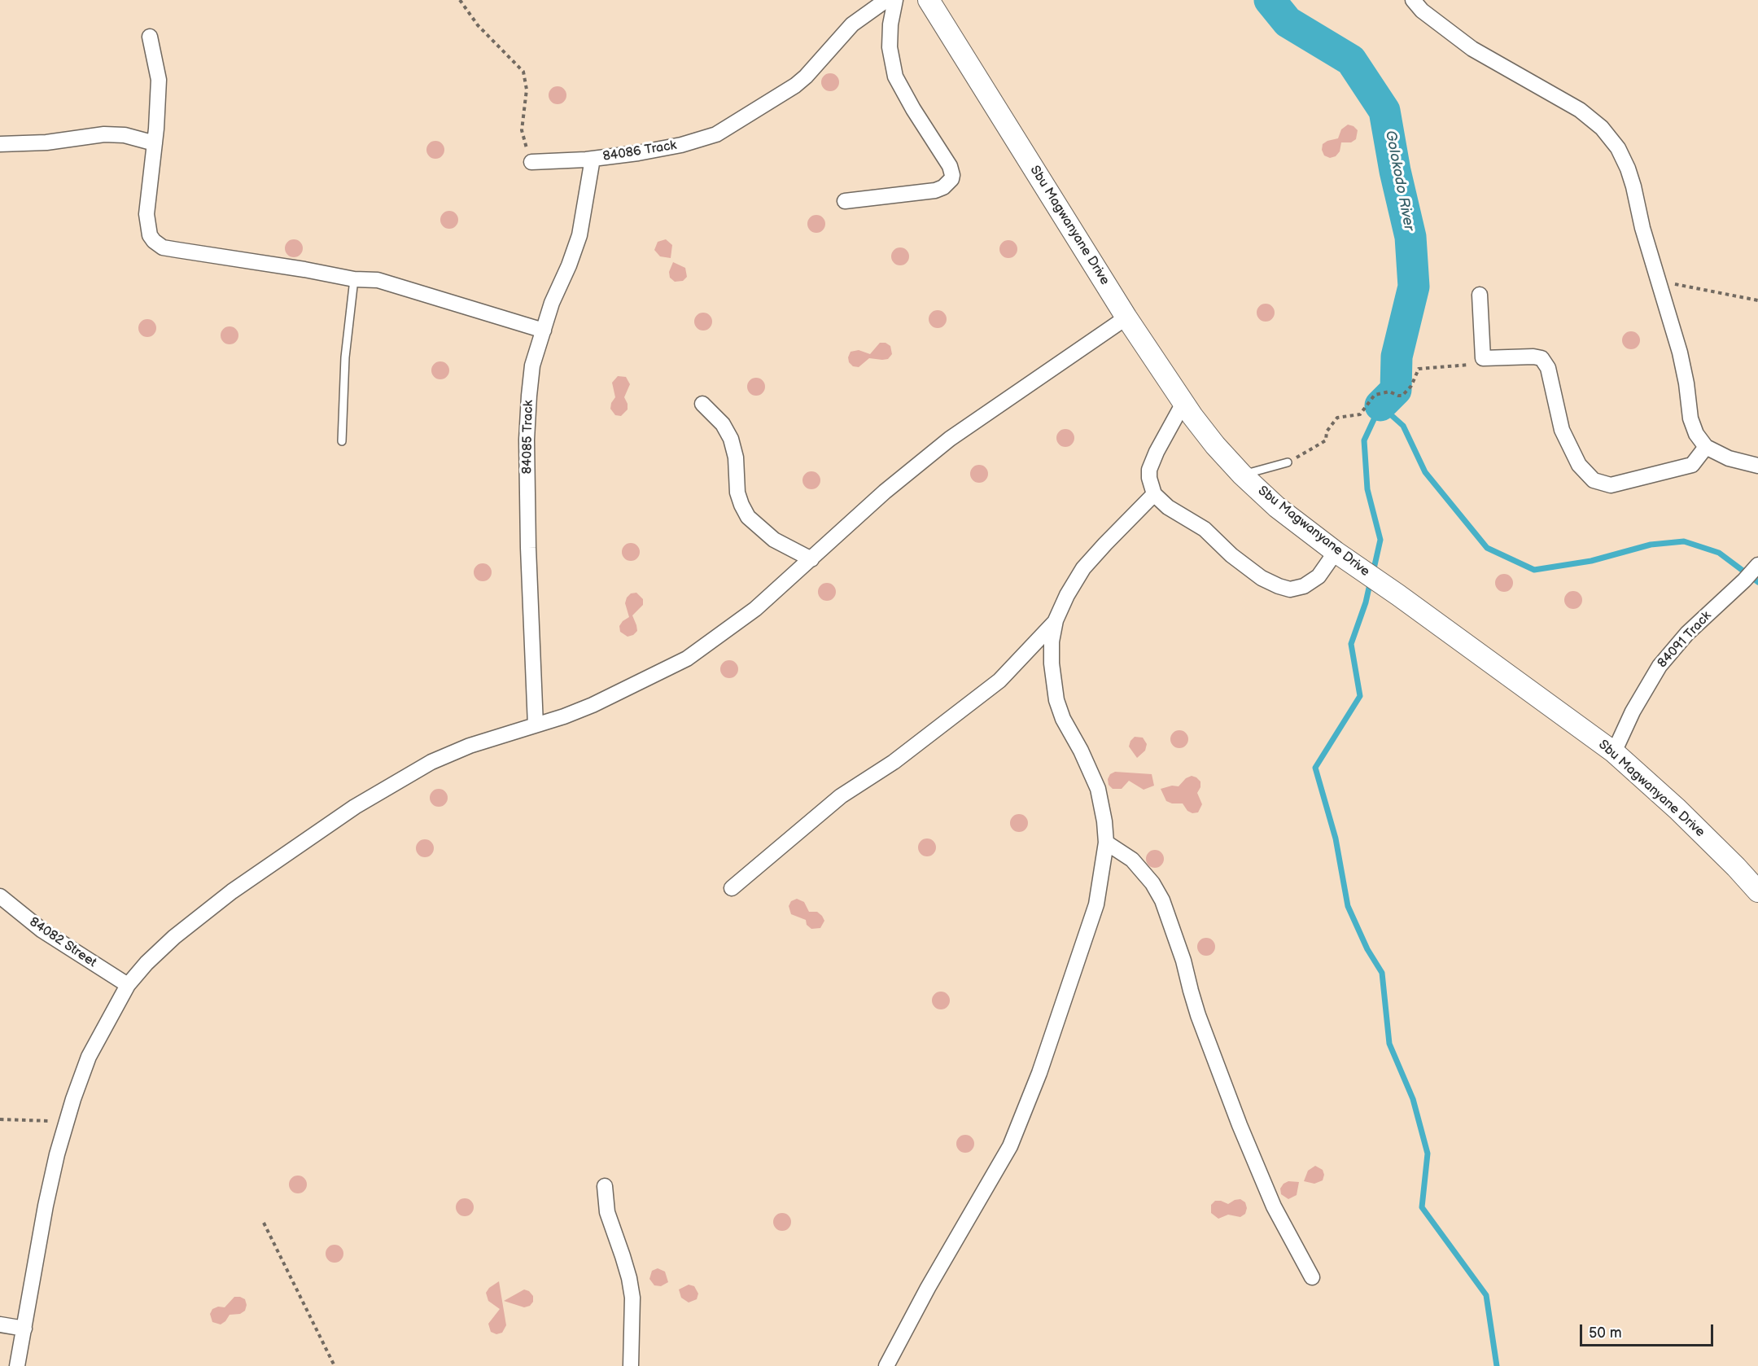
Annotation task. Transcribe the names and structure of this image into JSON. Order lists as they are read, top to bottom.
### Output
{
  "streets": {
    "main road": ["Sbu Magwanyane Drive"],
    "street": [
      "84086 Track",
      "84085 Track",
      "84091 Track",
      "84082 Street"
    ]
  },
  "crossings": [
    ["84086 Track", "84085 Track"],
    ["Sbu Magwanyane Drive", "84091 Track"]
  ],
  "water": ["Golokodo River"],
  "scale_bar": "50 m"
}
